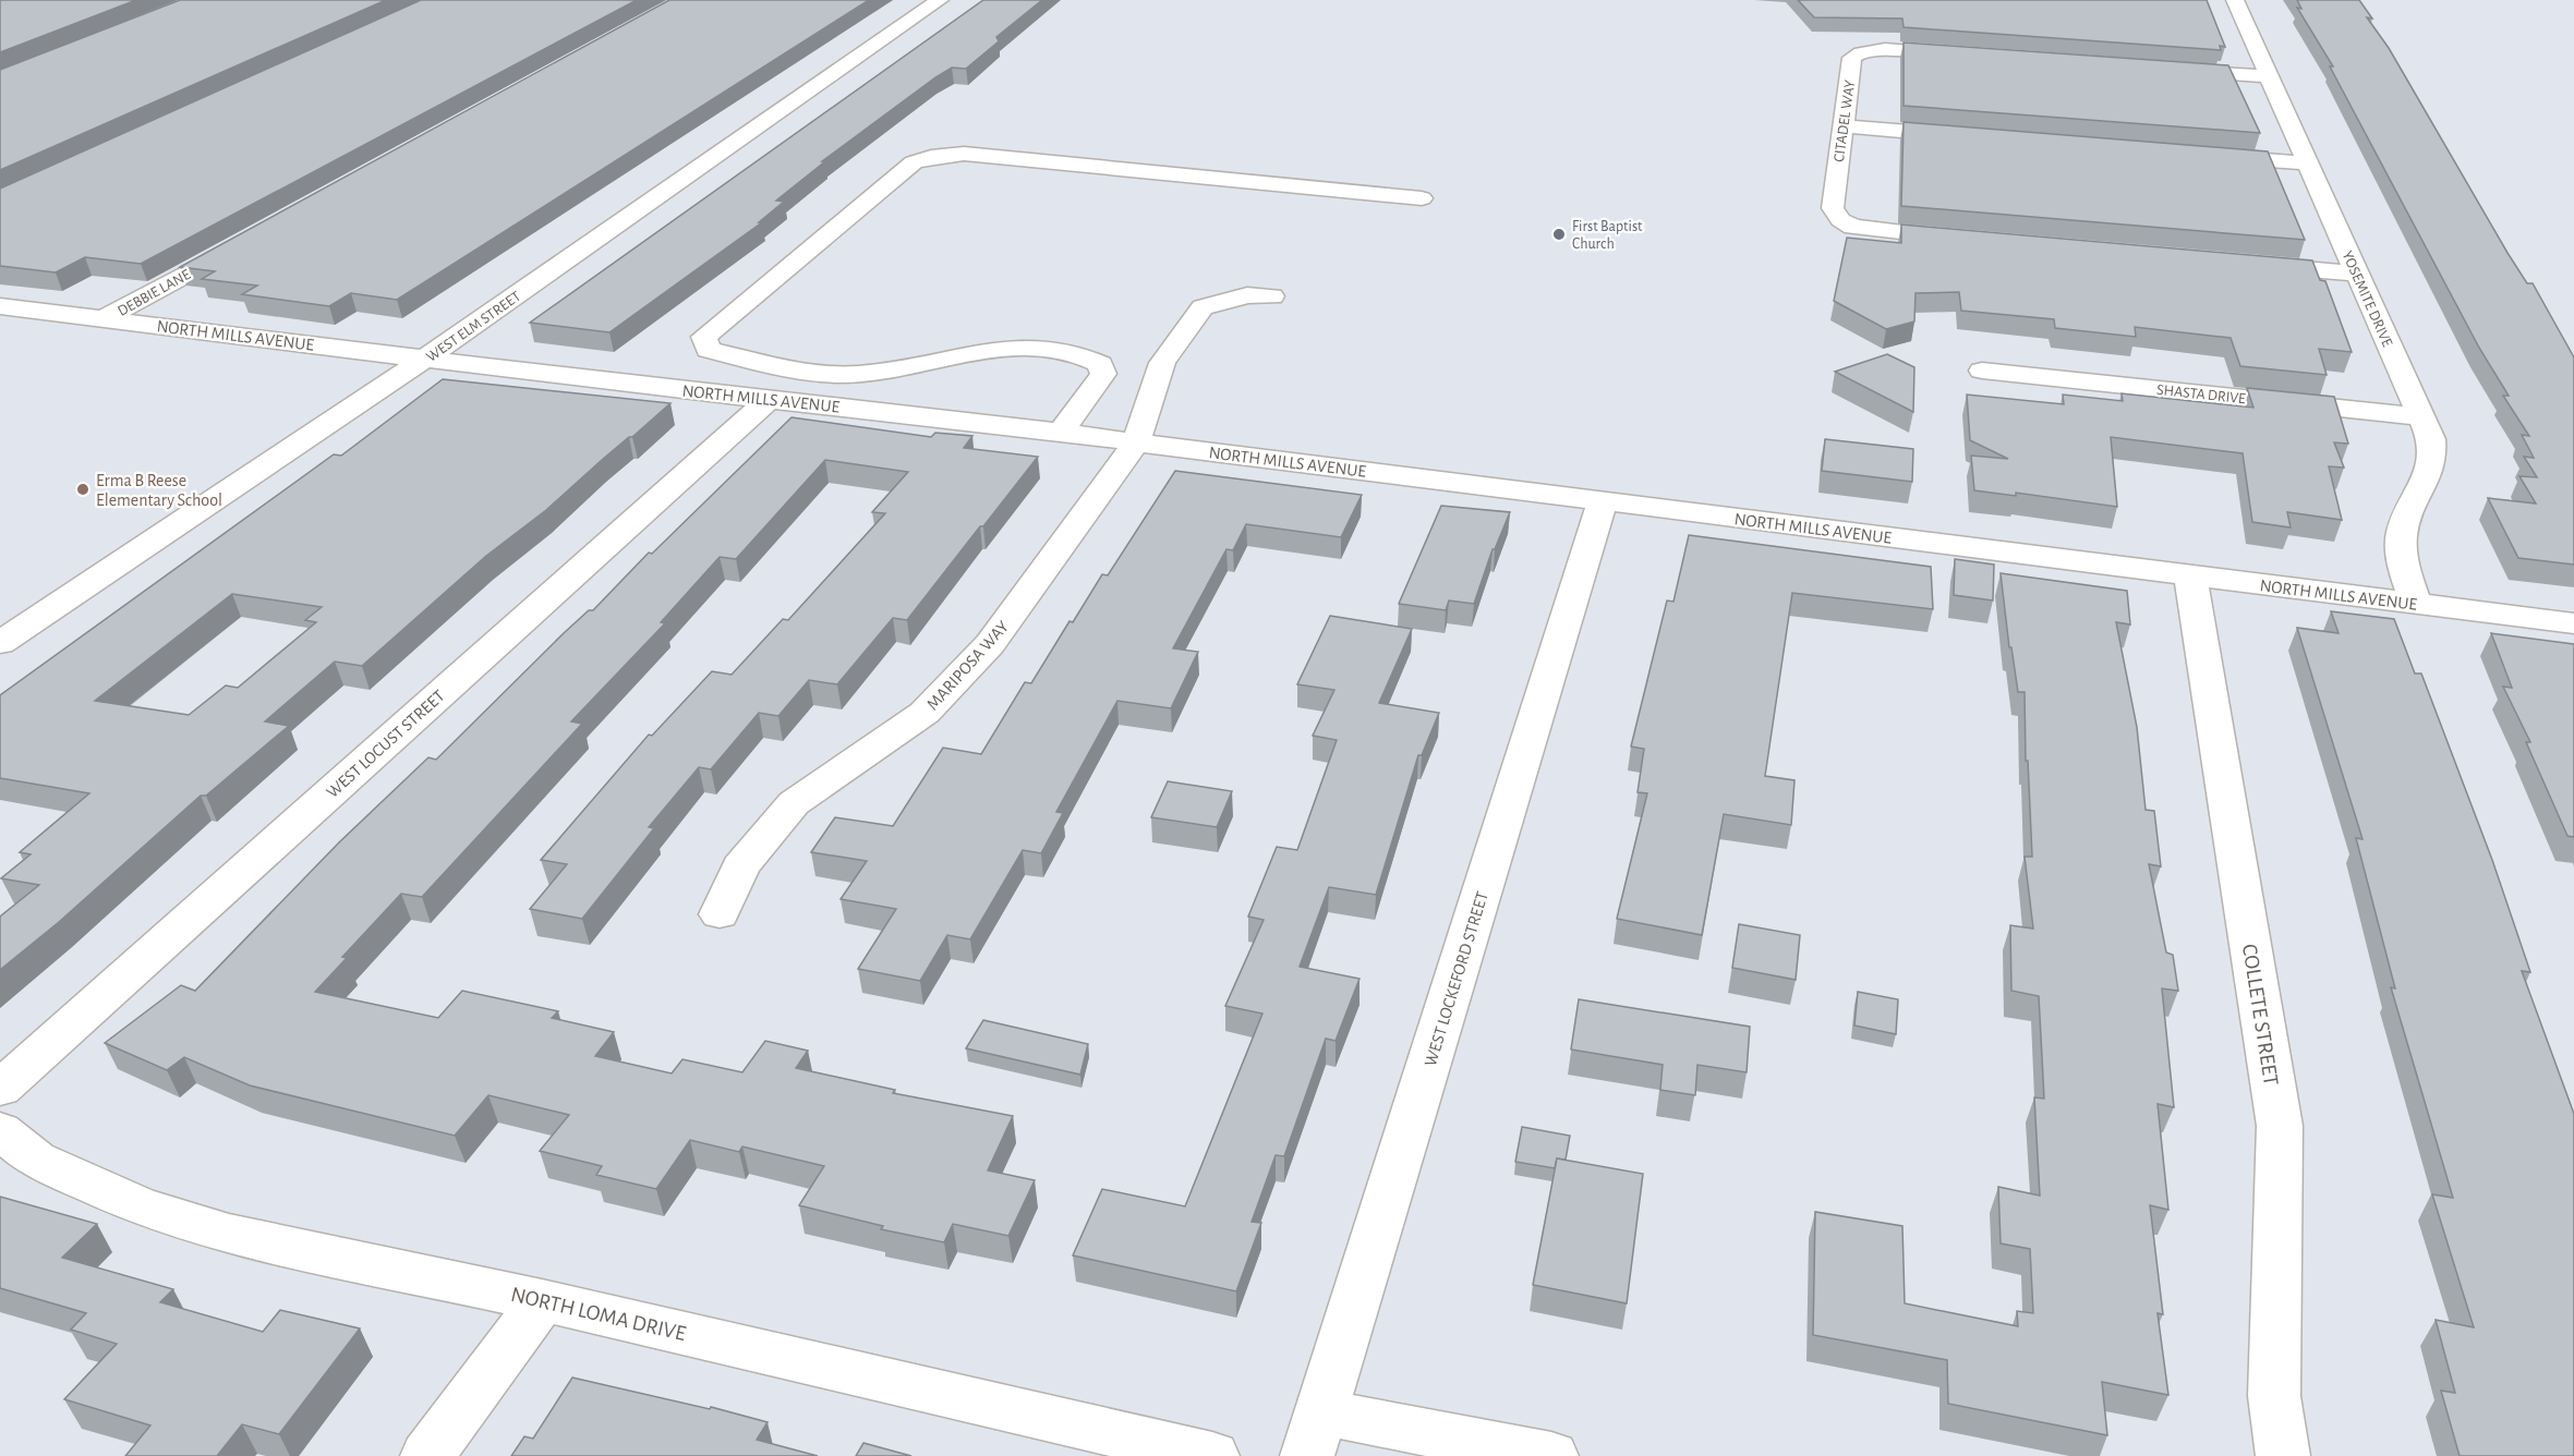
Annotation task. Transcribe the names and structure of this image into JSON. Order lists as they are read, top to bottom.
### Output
{
  "streets": {
    "street": [
      "CITADEL WAY",
      "DEBBIE LANE",
      "YOSEMITE DRIVE",
      "WEST ELM STREET",
      "NORTH MILLS AVENUE",
      "SHASTA DRIVE",
      "MARIPOSA WAY",
      "WEST LOCUST STREET",
      "WEST LOCKEFORD STREET",
      "COLLETE STREET",
      "NORTH LOMA DRIVE"
    ]
  },
  "crossings": [
    ["DEBBIE LANE", "NORTH MILLS AVENUE"],
    ["YOSEMITE DRIVE", "NORTH MILLS AVENUE"],
    ["YOSEMITE DRIVE", "SHASTA DRIVE"],
    ["WEST ELM STREET", "NORTH MILLS AVENUE"],
    ["NORTH MILLS AVENUE", "MARIPOSA WAY"],
    ["NORTH MILLS AVENUE", "WEST LOCUST STREET"],
    ["NORTH MILLS AVENUE", "WEST LOCKEFORD STREET"],
    ["NORTH MILLS AVENUE", "COLLETE STREET"]
  ],
  "places": ["First Baptist Church", "Erma B Reese Elementary School"]
}
